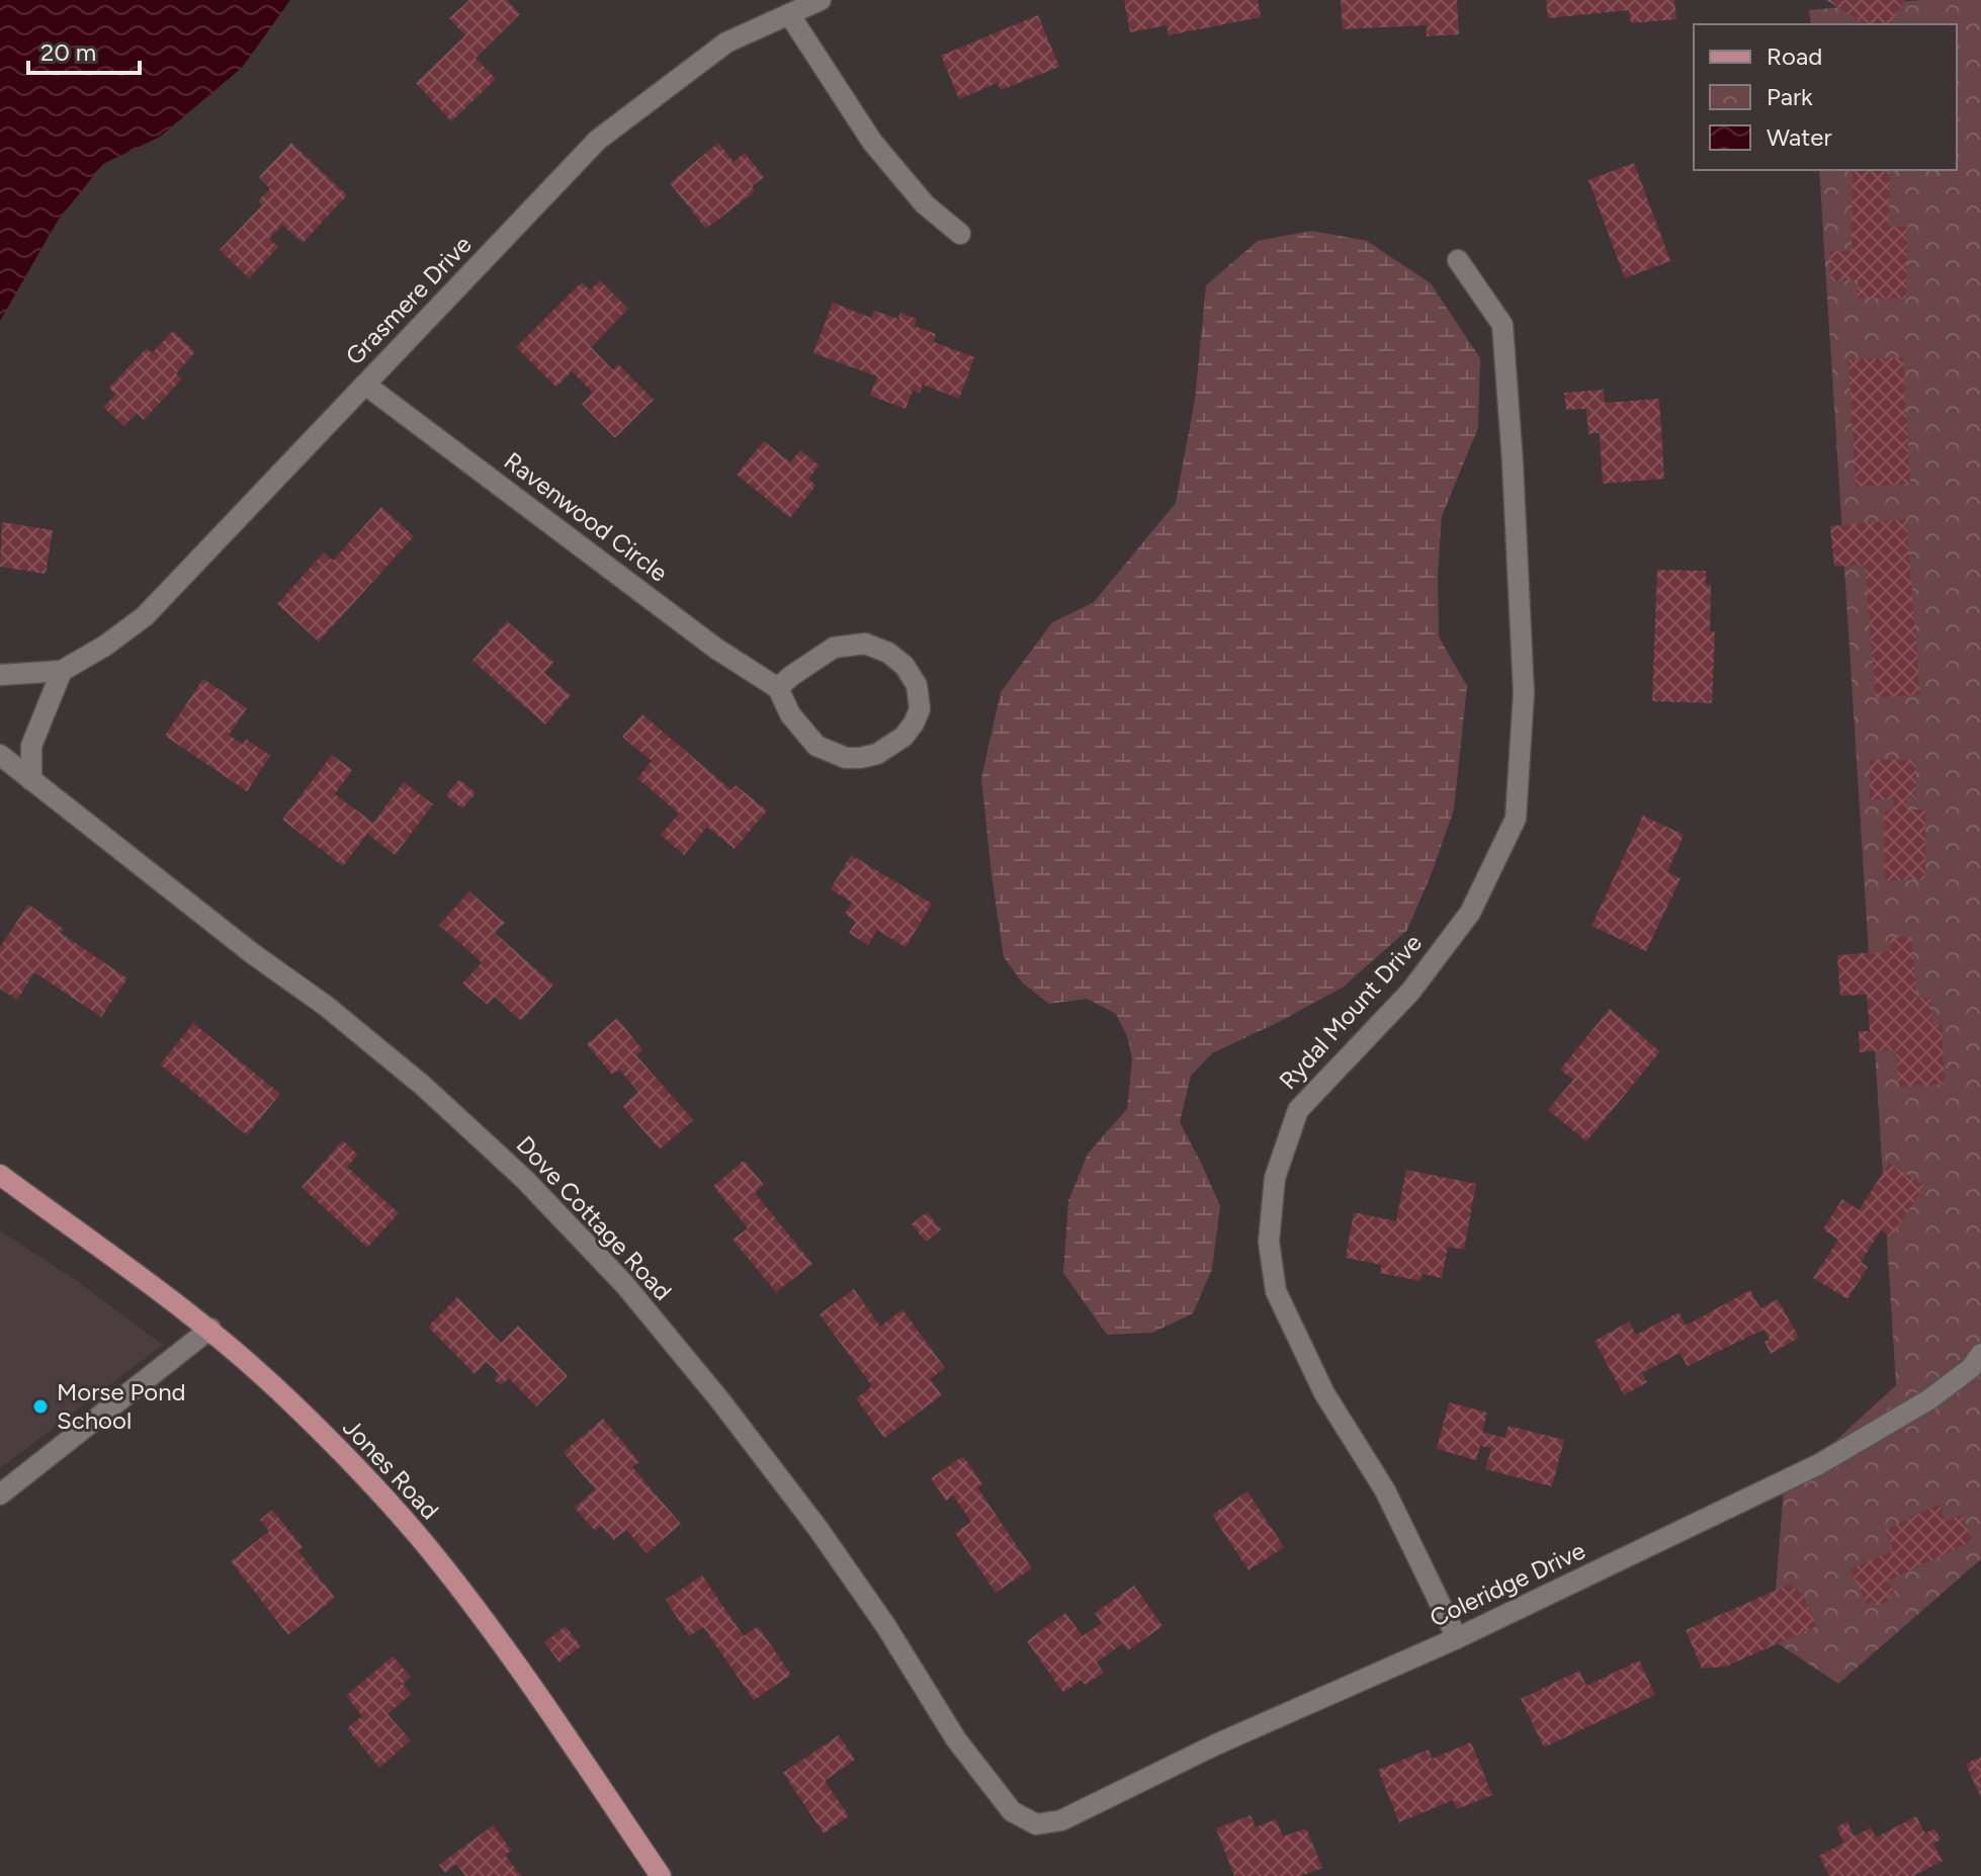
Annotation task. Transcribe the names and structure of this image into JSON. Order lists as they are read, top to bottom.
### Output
{
  "streets": {
    "main road": ["Jones Road"],
    "street": [
      "Grasmere Drive",
      "Ravenwood Circle",
      "Rydal Mount Drive",
      "Dove Cottage Road",
      "Coleridge Drive"
    ]
  },
  "crossings": [
    ["Grasmere Drive", "Ravenwood Circle"],
    ["Rydal Mount Drive", "Coleridge Drive"],
    ["Dove Cottage Road", "Coleridge Drive"]
  ],
  "places": ["Morse Pond School"],
  "legend": ["Road", "Park", "Water"],
  "scale_bar": "20 m"
}
